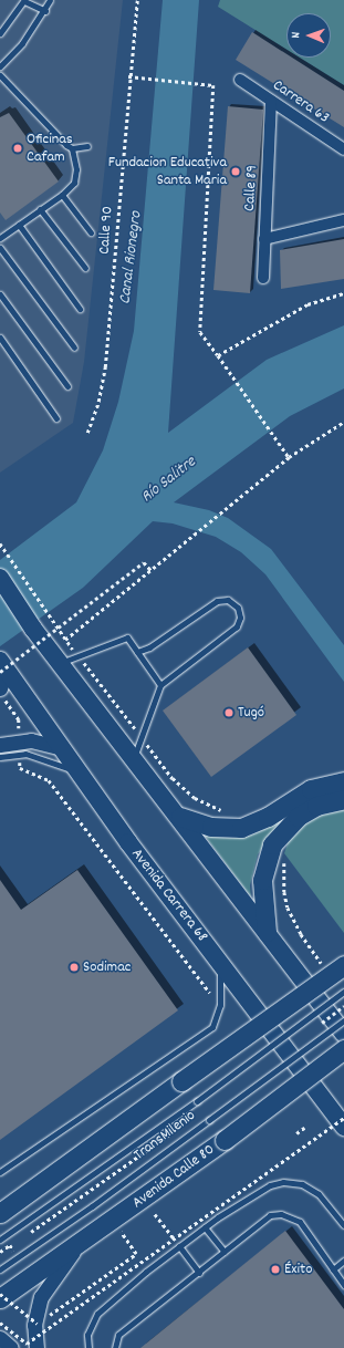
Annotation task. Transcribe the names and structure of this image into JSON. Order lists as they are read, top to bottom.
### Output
{
  "streets": {
    "highway": ["Avenida Calle 80"],
    "main road": ["Avenida Carrera 68"],
    "street": ["Carrera 63", "Calle 89"],
    "lane": ["TransMilenio"],
    "path": ["Calle 90"]
  },
  "crossings": [
    ["Carrera 63", "Calle 89"]
  ],
  "water": ["Canal Rionegro", "Río Salitre"],
  "places": [
    "Oficinas Cafam",
    "Fundacion Educativa Santa Maria",
    "Tugó",
    "Sodimac",
    "Éxito"
  ],
  "north": "left"
}
